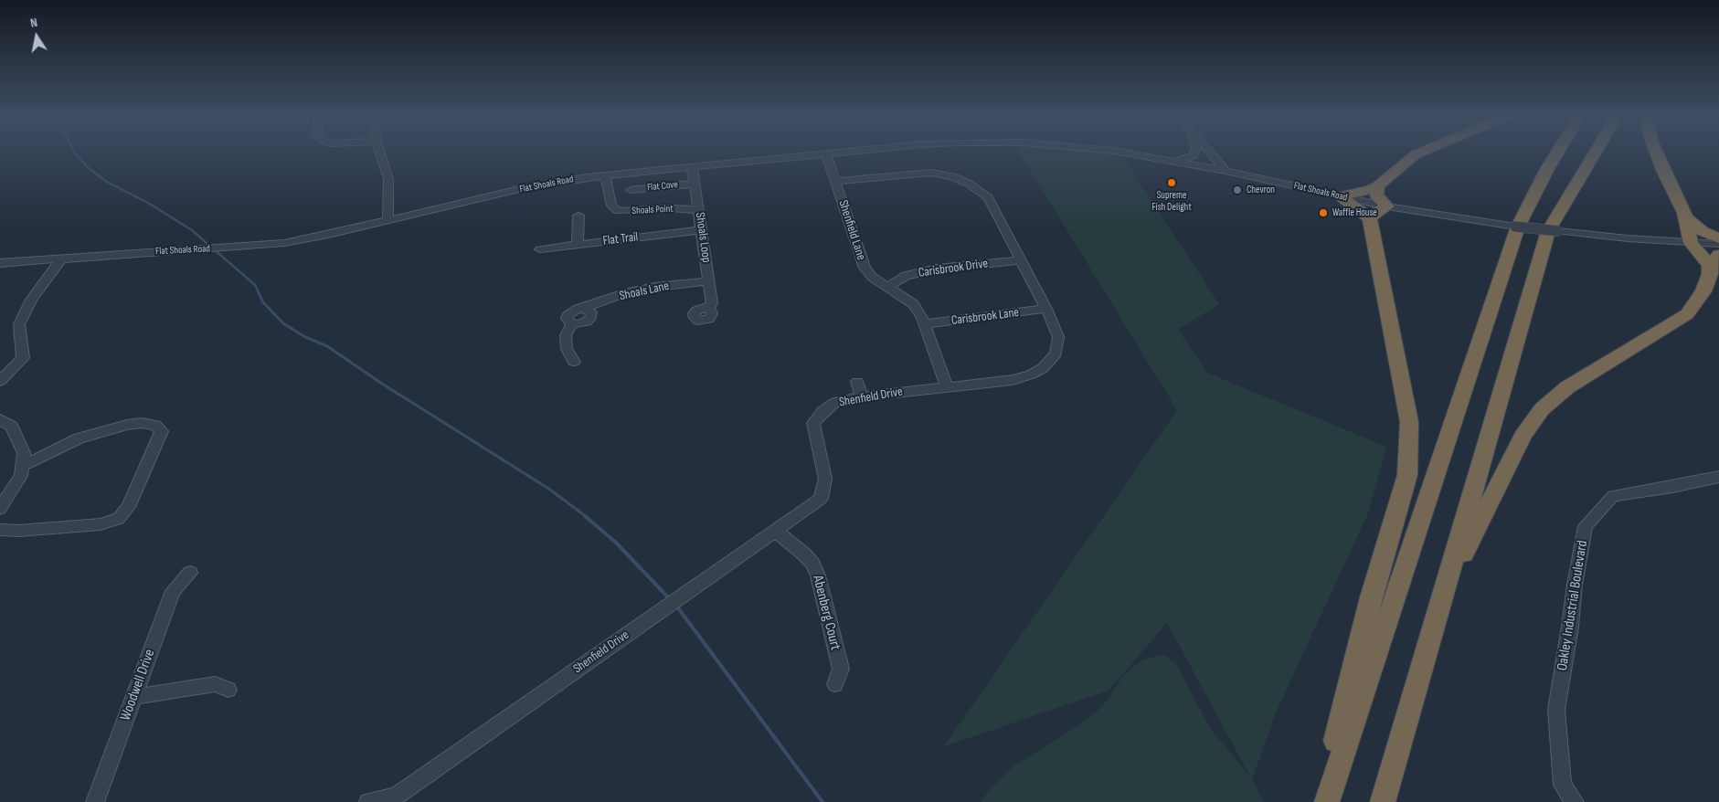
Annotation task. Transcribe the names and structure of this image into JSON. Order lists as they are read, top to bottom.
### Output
{
  "streets": {
    "street": [
      "Flat Shoals Road",
      "Flat Cove",
      "Shoals Point",
      "Shenfield Lane",
      "Shoals Loop",
      "Flat Trail",
      "Carisbrook Drive",
      "Shoals Lane",
      "Carisbrook Lane",
      "Shenfield Drive",
      "Oakley Industrial Boulevard",
      "Abenberg Court",
      "Woodwell Drive"
    ]
  },
  "crossings": [
    ["Flat Shoals Road", "Flat Cove"],
    ["Flat Shoals Road", "Shoals Point"],
    ["Flat Shoals Road", "Shenfield Lane"],
    ["Flat Shoals Road", "Shoals Loop"],
    ["Flat Cove", "Shoals Loop"],
    ["Shoals Point", "Shoals Loop"],
    ["Shenfield Lane", "Carisbrook Drive"],
    ["Shenfield Lane", "Carisbrook Lane"],
    ["Shenfield Lane", "Shenfield Drive"],
    ["Shoals Loop", "Flat Trail"],
    ["Shoals Loop", "Shoals Lane"],
    ["Carisbrook Drive", "Shenfield Drive"],
    ["Carisbrook Lane", "Shenfield Drive"],
    ["Shenfield Drive", "Abenberg Court"]
  ],
  "places": ["Supreme Fish Delight", "Chevron", "Waffle House"],
  "north": "top"
}
